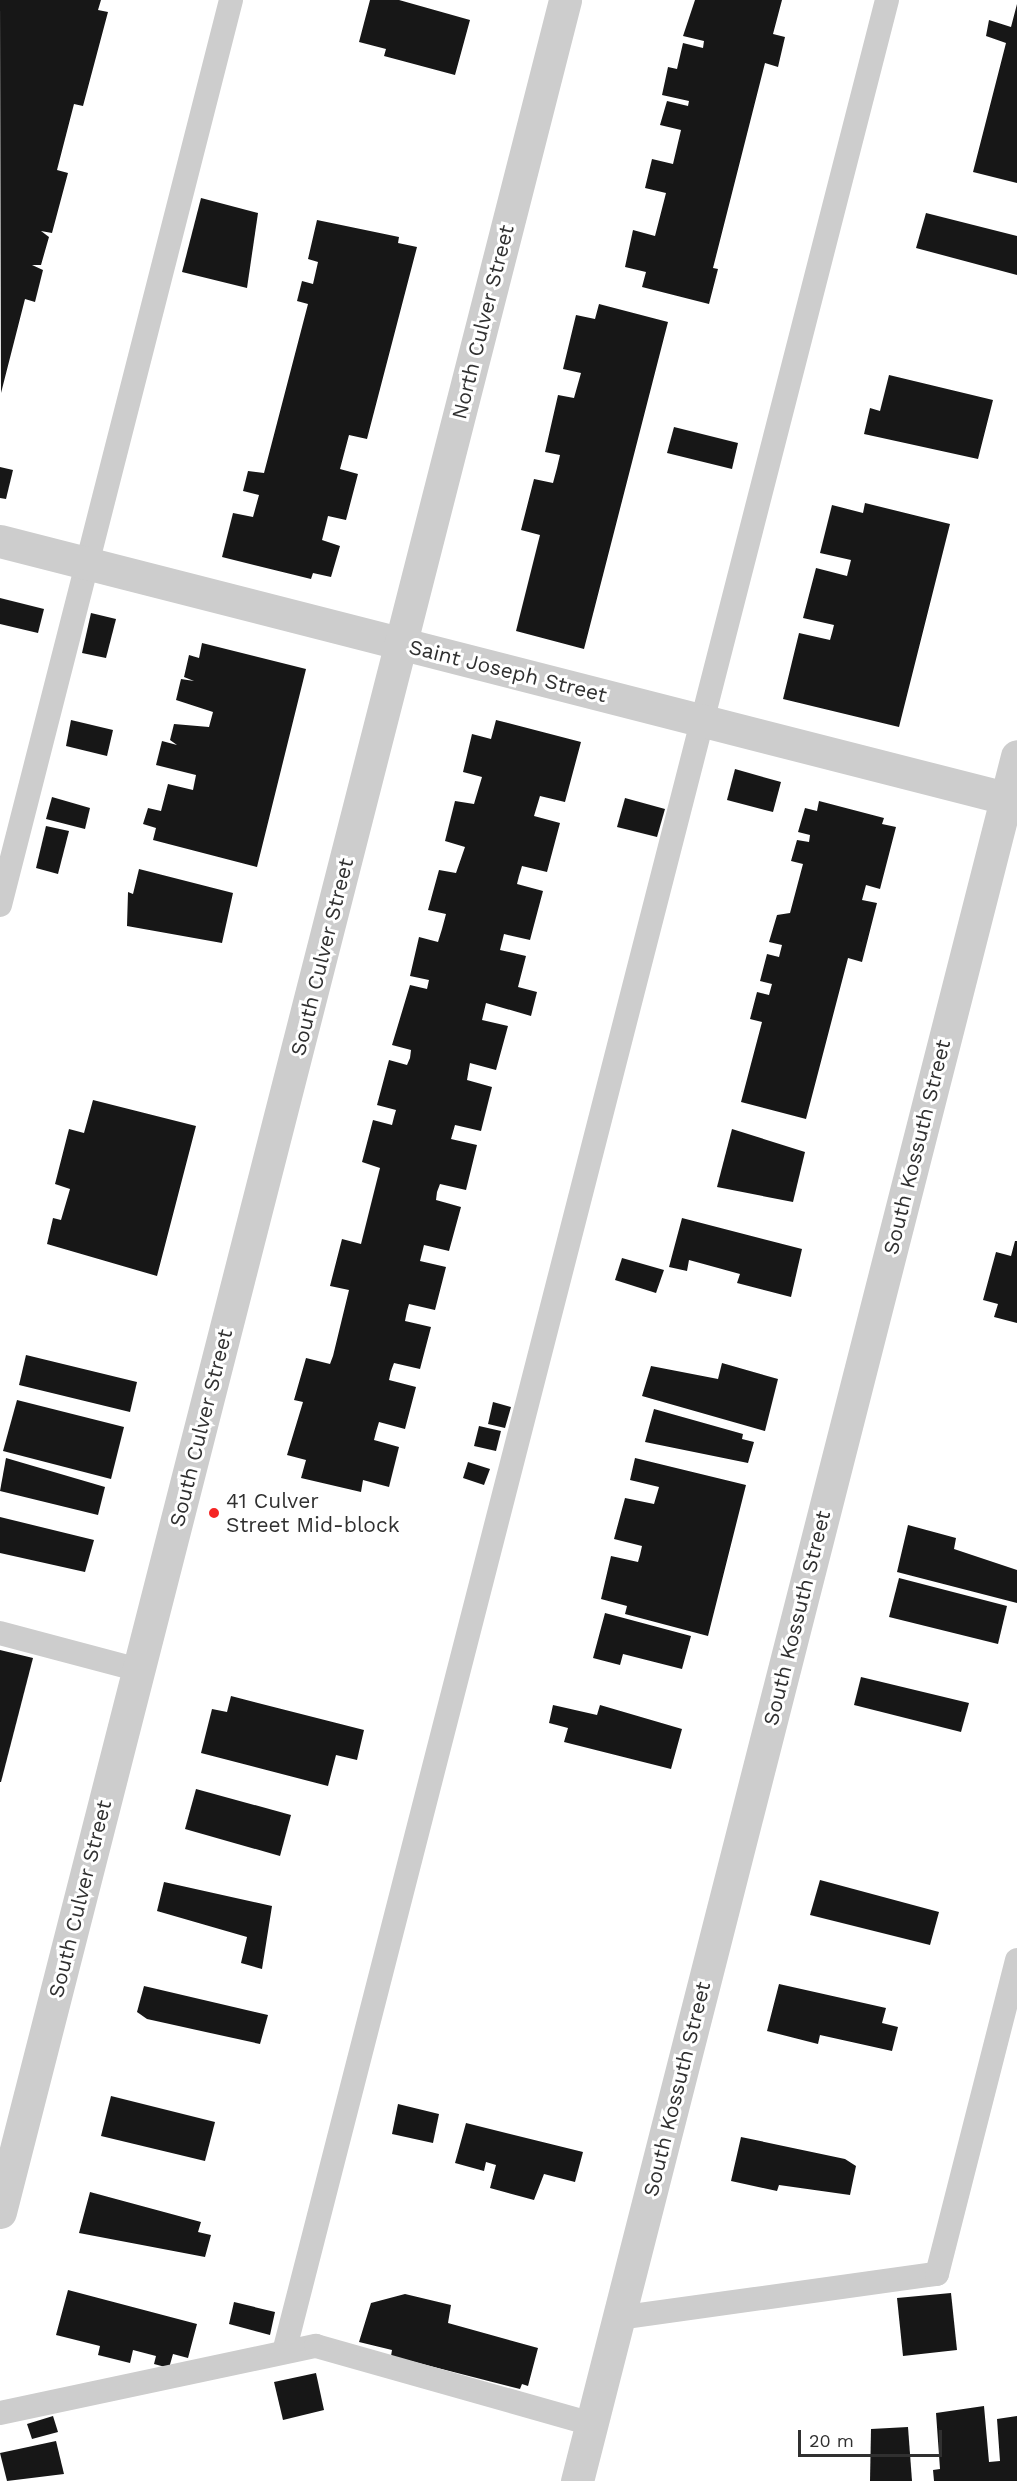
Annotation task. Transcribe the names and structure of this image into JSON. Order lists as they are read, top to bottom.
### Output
{
  "streets": {
    "street": [
      "North Culver Street",
      "Saint Joseph Street",
      "South Culver Street",
      "South Kossuth Street"
    ]
  },
  "crossings": [
    ["North Culver Street", "Saint Joseph Street"],
    ["North Culver Street", "South Culver Street"],
    ["Saint Joseph Street", "South Culver Street"],
    ["Saint Joseph Street", "South Kossuth Street"]
  ],
  "places": ["41 Culver Street Mid-block"],
  "scale_bar": "20 m"
}
